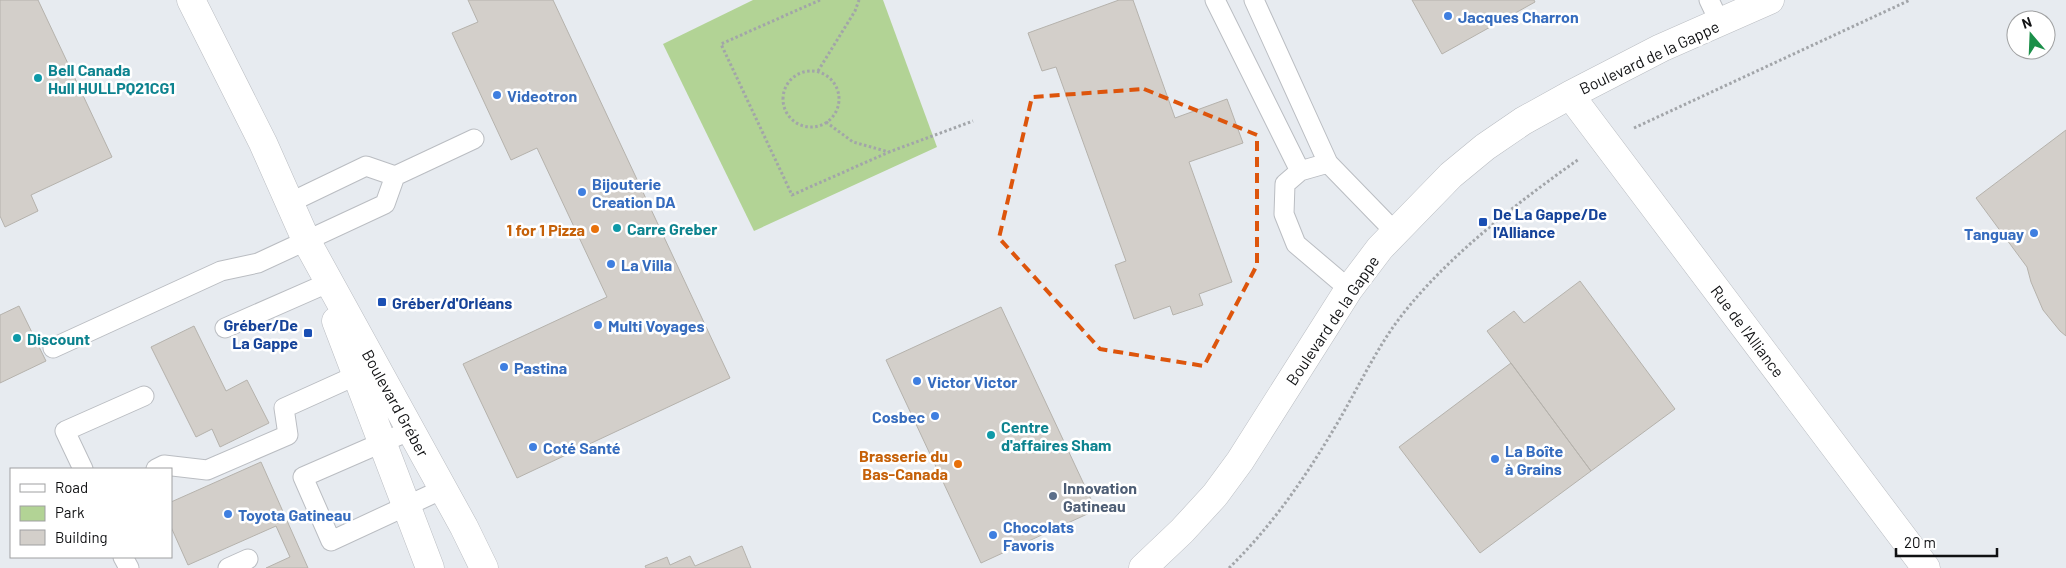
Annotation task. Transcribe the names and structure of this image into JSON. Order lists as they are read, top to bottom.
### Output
{
  "streets": {
    "street": ["Boulevard de la Gappe", "Rue de l'Alliance", "Boulevard Gréber"]
  },
  "crossings": [
    ["Boulevard de la Gappe", "Rue de l'Alliance"]
  ],
  "places": {
    "other": [
      "Jacques Charron",
      "Bell Canada Hull HULLPQ21CG1",
      "Videotron",
      "Bijouterie Creation DA",
      "Carre Greber",
      "1 for 1 Pizza",
      "Tanguay",
      "La Villa",
      "Multi Voyages",
      "Discount",
      "Pastina",
      "Victor Victor",
      "Cosbec",
      "Centre d'affaires Sham",
      "Coté Santé",
      "La Boîte à Grains",
      "Brasserie du Bas-Canada",
      "Innovation Gatineau",
      "Toyota Gatineau",
      "Chocolats Favoris"
    ],
    "transit": ["De La Gappe/De l'Alliance", "Gréber/d'Orléans", "Gréber/De La Gappe"]
  },
  "legend": ["Road", "Park", "Building"],
  "scale_bar": "20 m",
  "north": "top"
}
